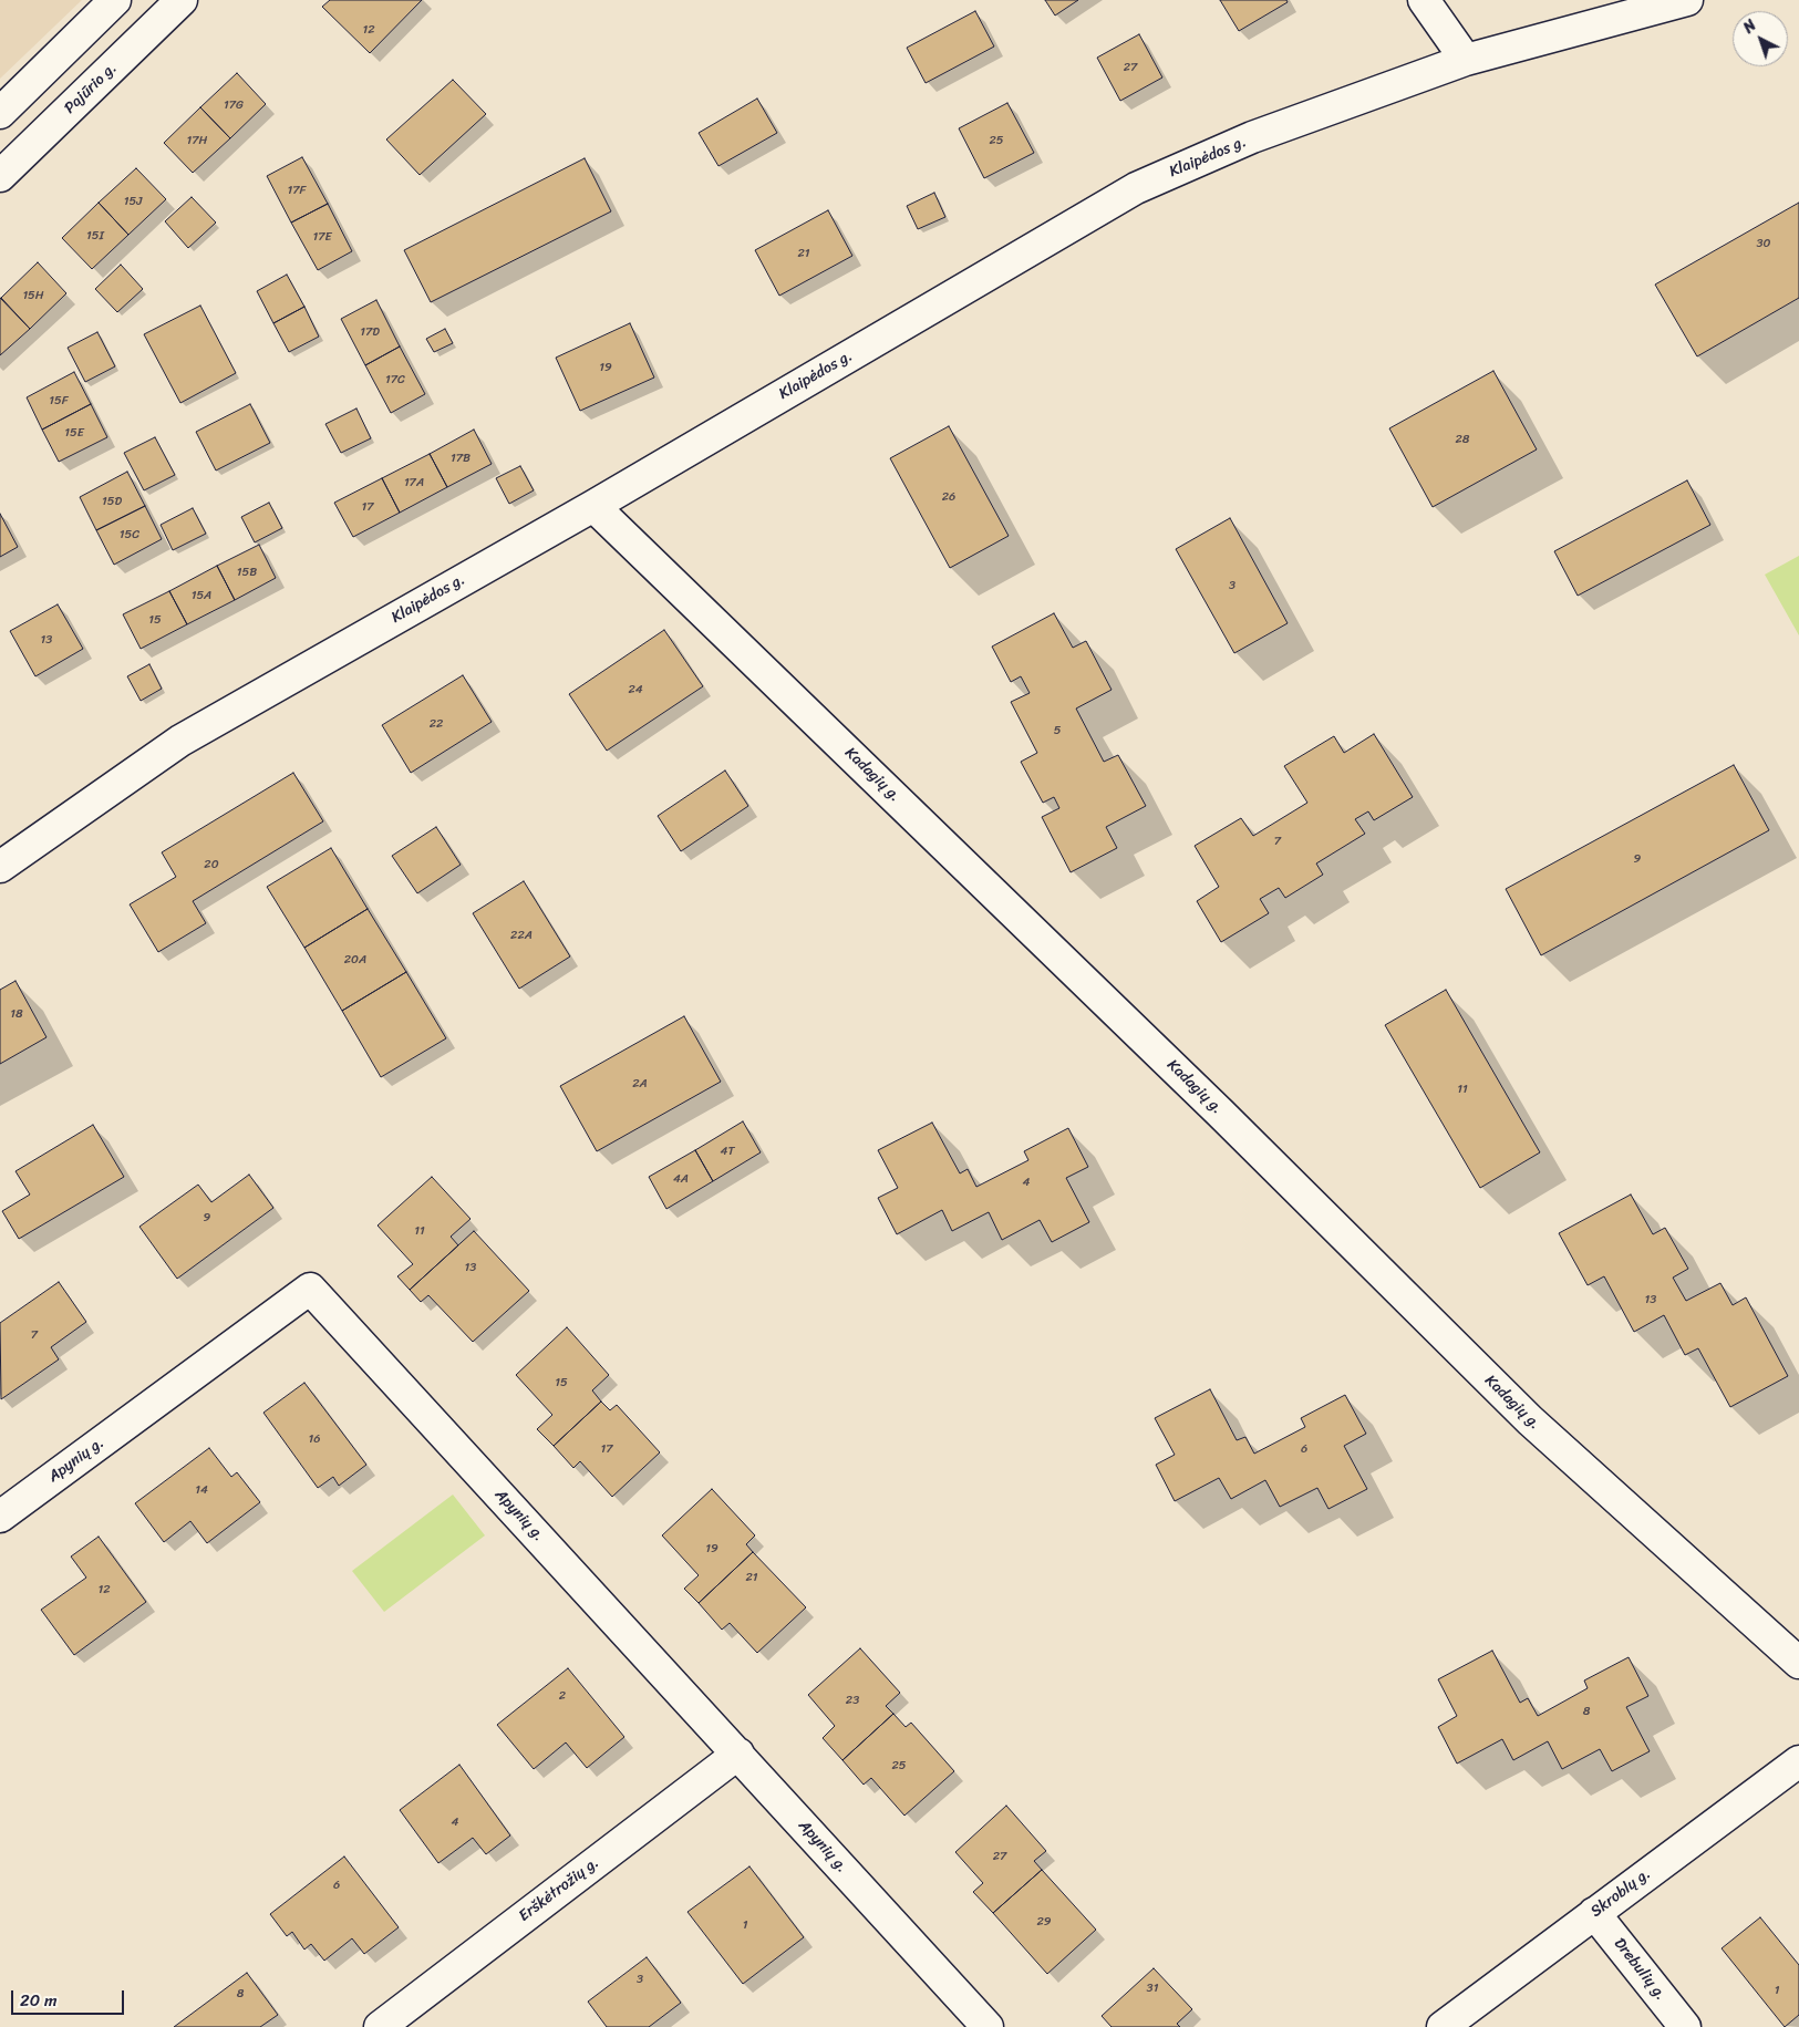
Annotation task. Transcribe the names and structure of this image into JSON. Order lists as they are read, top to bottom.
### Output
{
  "streets": {
    "street": [
      "Pajūrio g.",
      "Klaipėdos g.",
      "Kadagių g.",
      "Apynių g.",
      "Erškėtrožių g.",
      "Skroblų g.",
      "Drebulių g."
    ]
  },
  "crossings": [
    ["Klaipėdos g.", "Kadagių g."],
    ["Apynių g.", "Erškėtrožių g."],
    ["Skroblų g.", "Drebulių g."]
  ],
  "house_numbers": [
    "12",
    "27",
    "17G",
    "17H",
    "25",
    "17F",
    "15J",
    "15I",
    "17E",
    "30",
    "21",
    "15H",
    "17D",
    "19",
    "17C",
    "15F",
    "15E",
    "28",
    "17B",
    "17A",
    "26",
    "15D",
    "17",
    "15C",
    "15B",
    "3",
    "15A",
    "15",
    "13",
    "24",
    "22",
    "5",
    "7",
    "9",
    "20",
    "22A",
    "20A",
    "18",
    "2A",
    "11",
    "4T",
    "4A",
    "4",
    "9",
    "11",
    "13",
    "13",
    "7",
    "15",
    "16",
    "17",
    "6",
    "14",
    "19",
    "21",
    "12",
    "2",
    "23",
    "8",
    "25",
    "4",
    "27",
    "6",
    "29",
    "1",
    "3",
    "31",
    "1",
    "8"
  ],
  "scale_bar": "20 m",
  "north": "top left"
}
